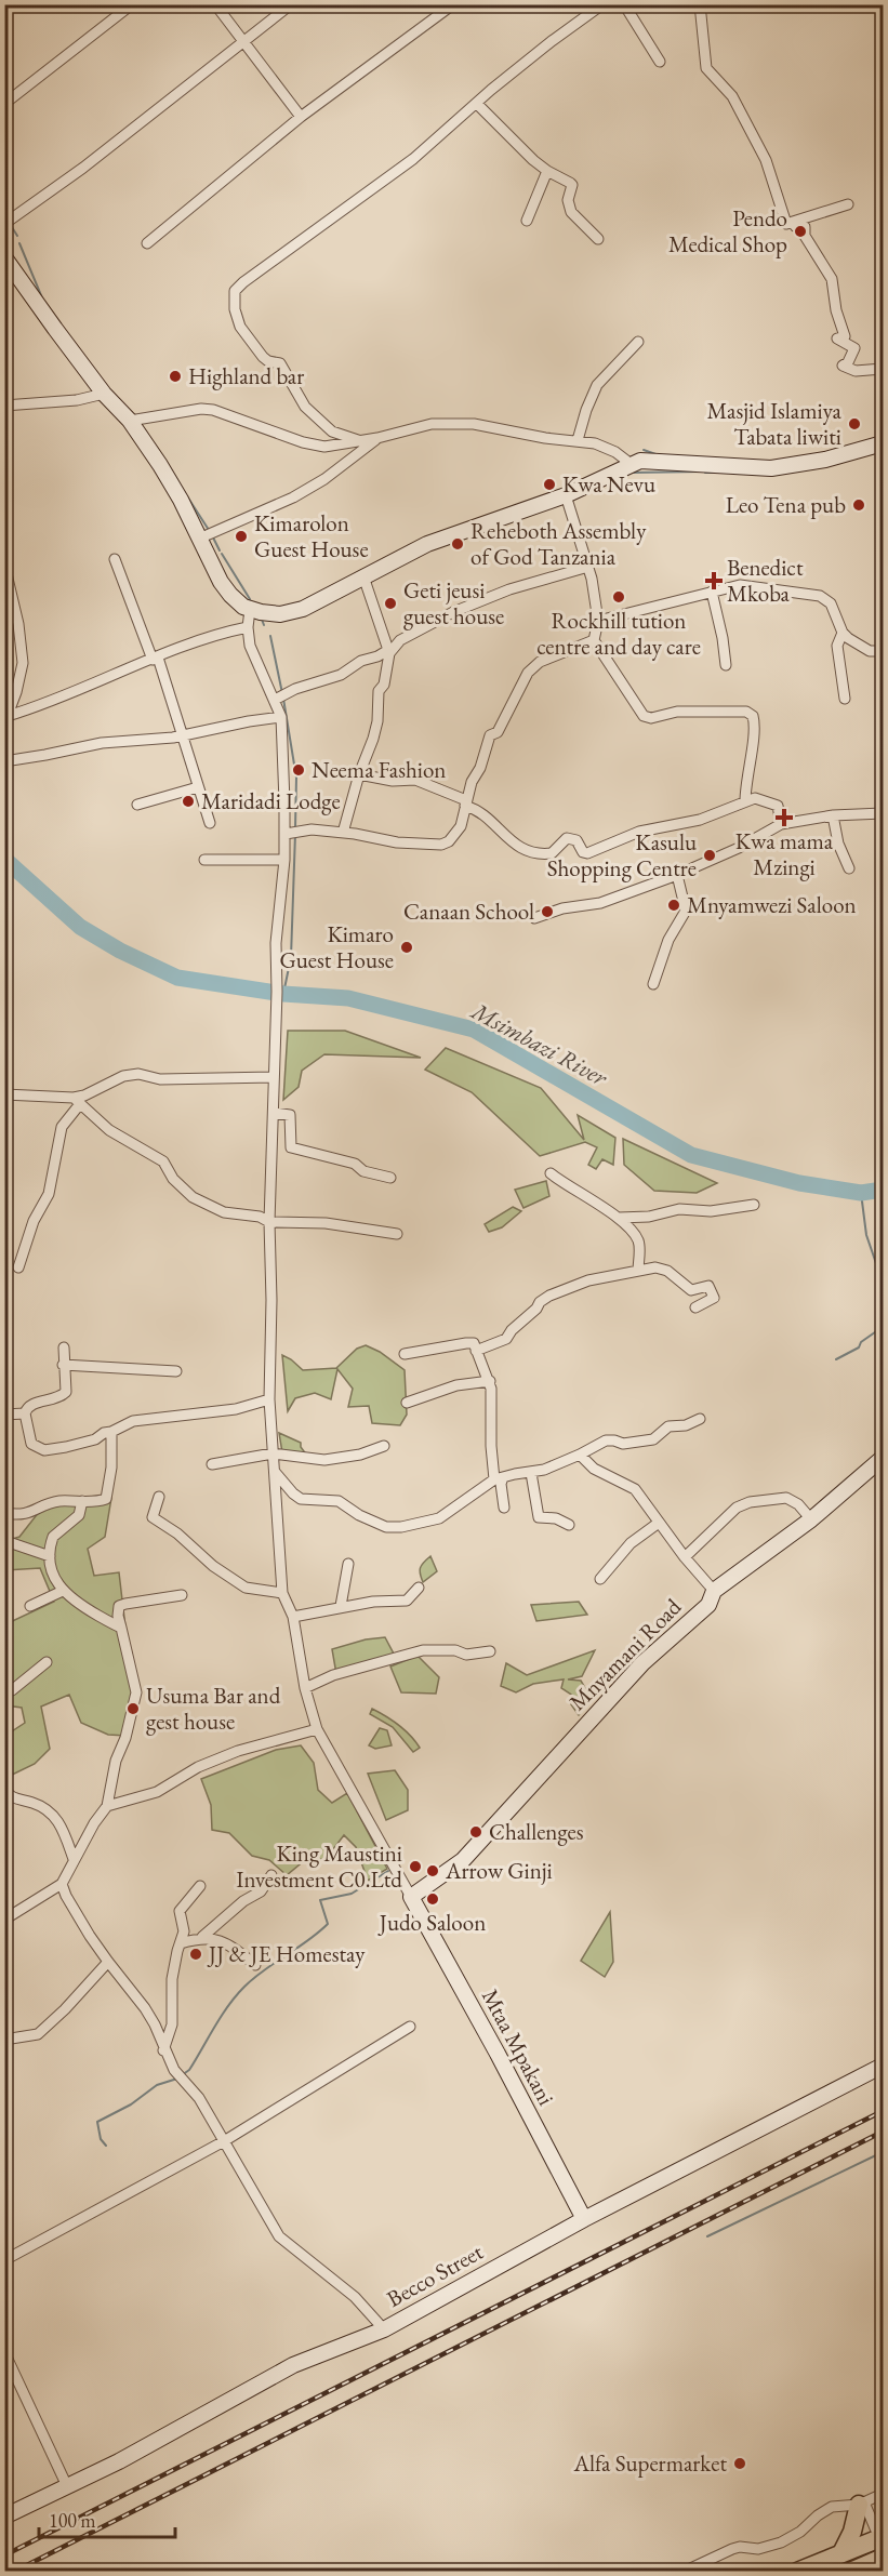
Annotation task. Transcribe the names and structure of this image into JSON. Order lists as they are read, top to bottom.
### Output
{
  "streets": {
    "street": ["Mnyamani Road", "Mtaa Mpakani", "Becco Street"]
  },
  "crossings": [
    ["Mnyamani Road", "Mtaa Mpakani"],
    ["Mtaa Mpakani", "Becco Street"]
  ],
  "water": ["Msimbazi River"],
  "places": {
    "other": [
      "Pendo Medical Shop",
      "Highland bar",
      "Masjid Islamiya Tabata liwiti",
      "Kwa Nevu",
      "Leo Tena pub",
      "Kimarolon Guest House",
      "Reheboth Assembly of God Tanzania",
      "Rockhill tution centre and day care",
      "Geti jeusi guest house",
      "Neema Fashion",
      "Maridadi Lodge",
      "Kasulu Shopping Centre",
      "Mnyamwezi Saloon",
      "Canaan School",
      "Kimaro Guest House",
      "Usuma Bar and gest house",
      "Challenges",
      "King Maustini Investment C0.Ltd",
      "Arrow Ginji",
      "Judo Saloon",
      "JJ & JE Homestay",
      "Alfa Supermarket"
    ],
    "health": ["Benedict Mkoba", "Kwa mama Mzingi"]
  },
  "scale_bar": "100 m"
}
